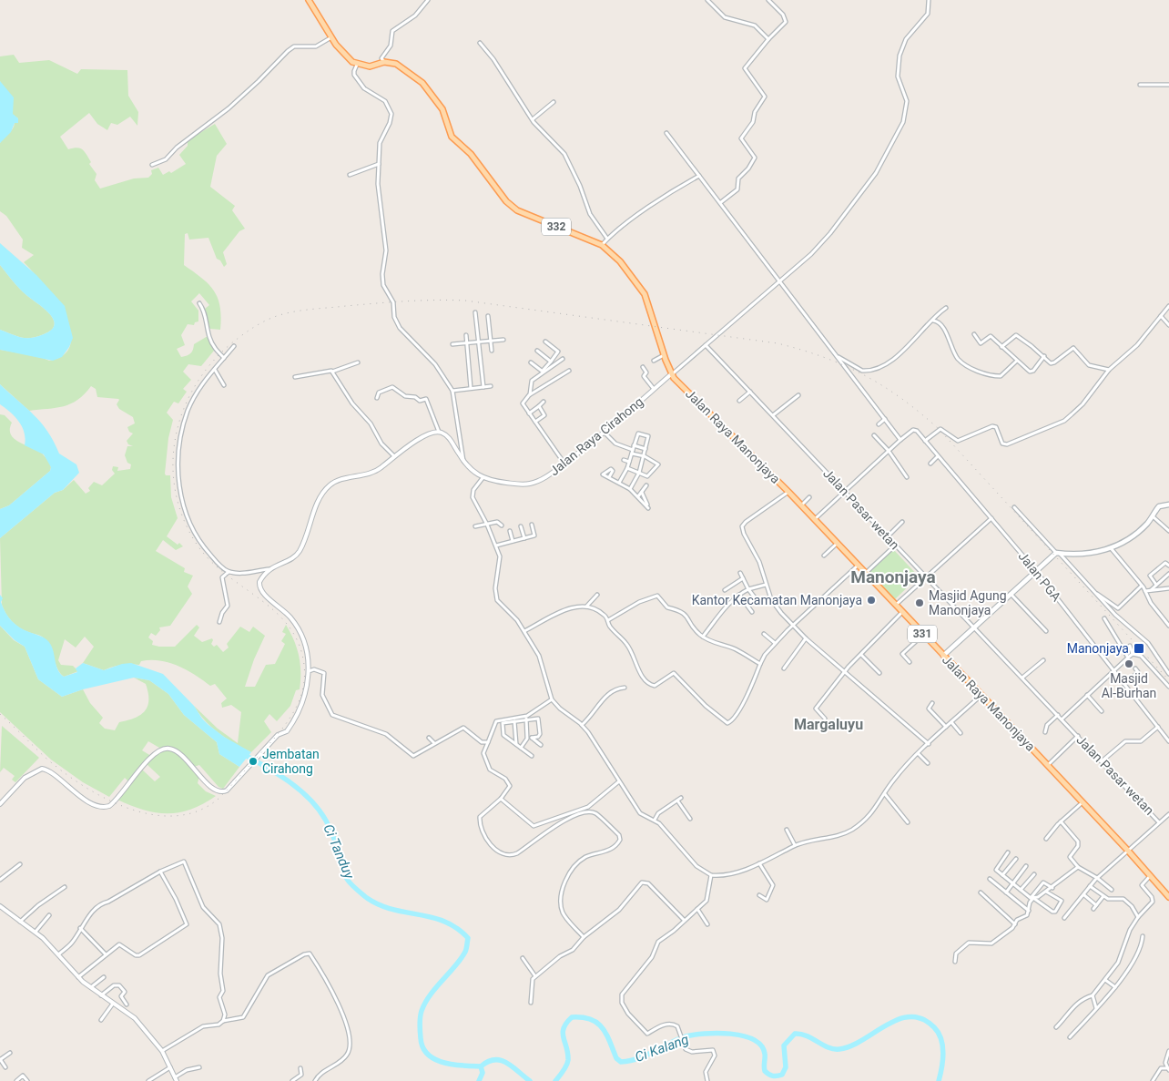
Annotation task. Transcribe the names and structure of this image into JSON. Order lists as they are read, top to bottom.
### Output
{
  "streets": {
    "main road": ["332", "Jalan Raya Manonjaya", "331"],
    "street": ["Jalan Raya Cirahong", "Jalan Pasar wetan", "Jalan PGA"]
  },
  "crossings": [
    ["332", "Jalan Raya Cirahong"],
    ["332", "Jalan Raya Manonjaya"],
    ["Jalan Raya Cirahong", "Jalan Raya Manonjaya"]
  ],
  "districts": ["Manonjaya", "Margaluyu"],
  "water": ["Ci Tanduy", "Ci Kalang"],
  "places": {
    "other": [
      "Kantor Kecamatan Manonjaya",
      "Masjid Agung Manonjaya",
      "Masjid Al-Burhan",
      "Jembatan Cirahong"
    ],
    "transit": ["Manonjaya"]
  }
}
